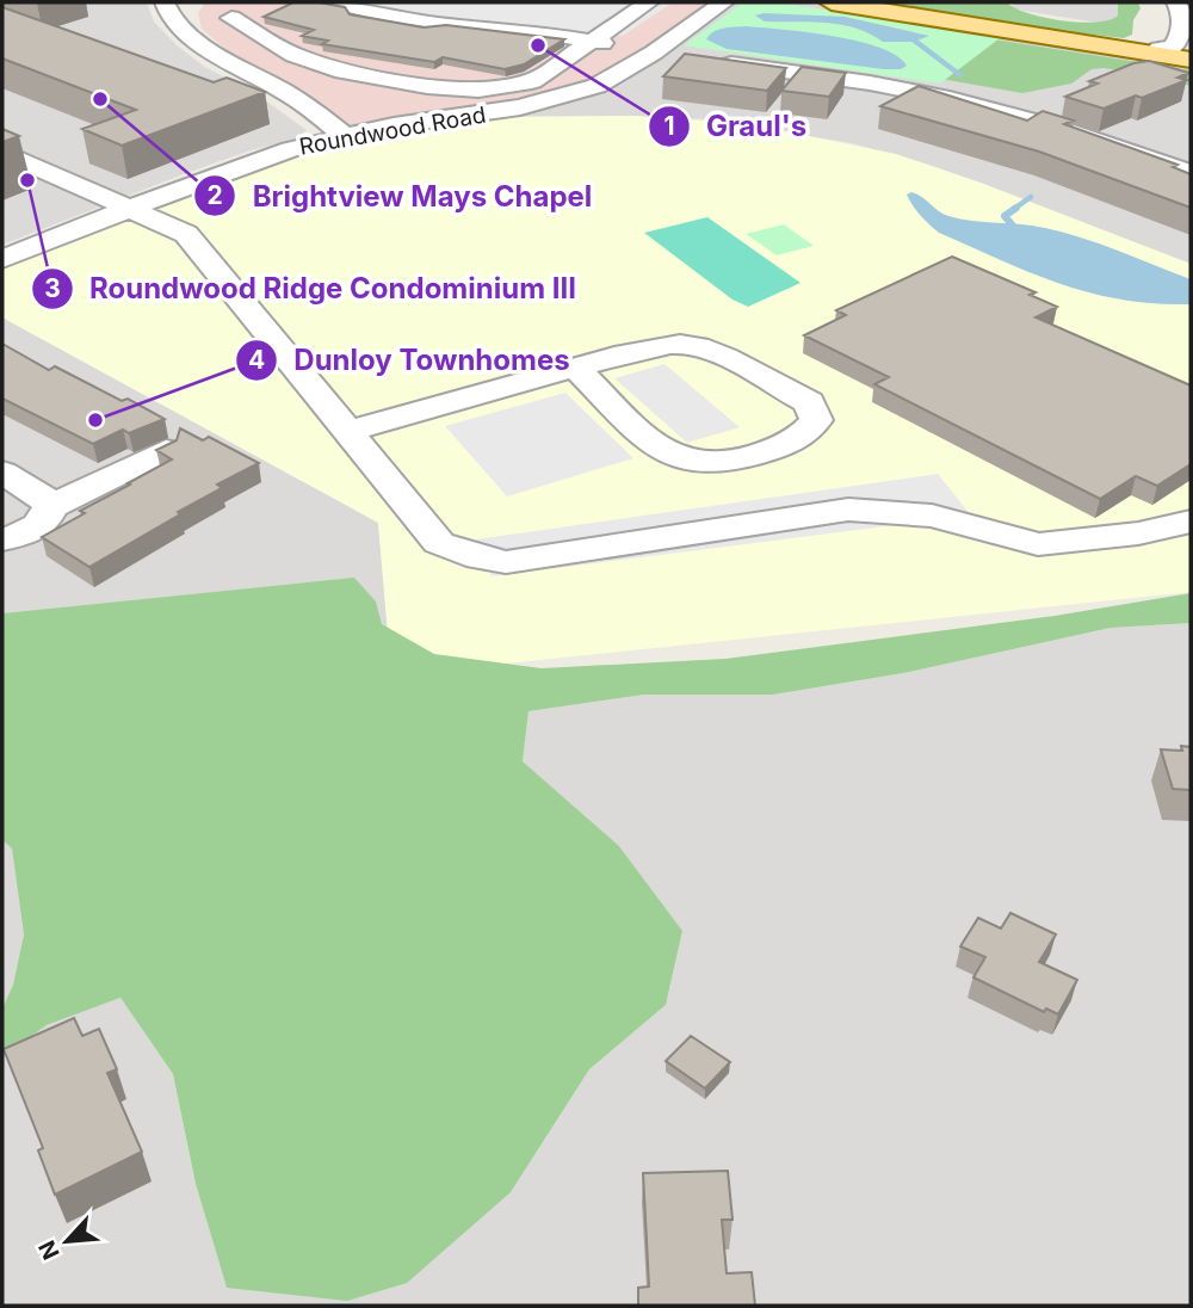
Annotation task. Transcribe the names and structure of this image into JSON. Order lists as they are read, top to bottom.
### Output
{
  "streets": {
    "street": ["Roundwood Road"]
  },
  "places": [
    "Graul's",
    "Brightview Mays Chapel",
    "Roundwood Ridge Condominium III",
    "Dunloy Townhomes"
  ],
  "north": "bottom left"
}
